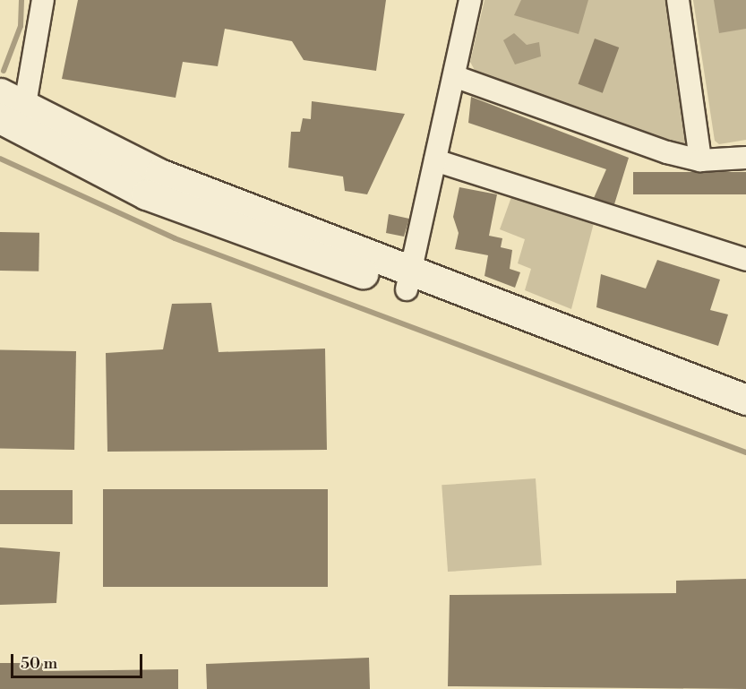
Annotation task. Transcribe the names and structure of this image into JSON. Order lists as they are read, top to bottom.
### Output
{
  "scale_bar": "50 m"
}
